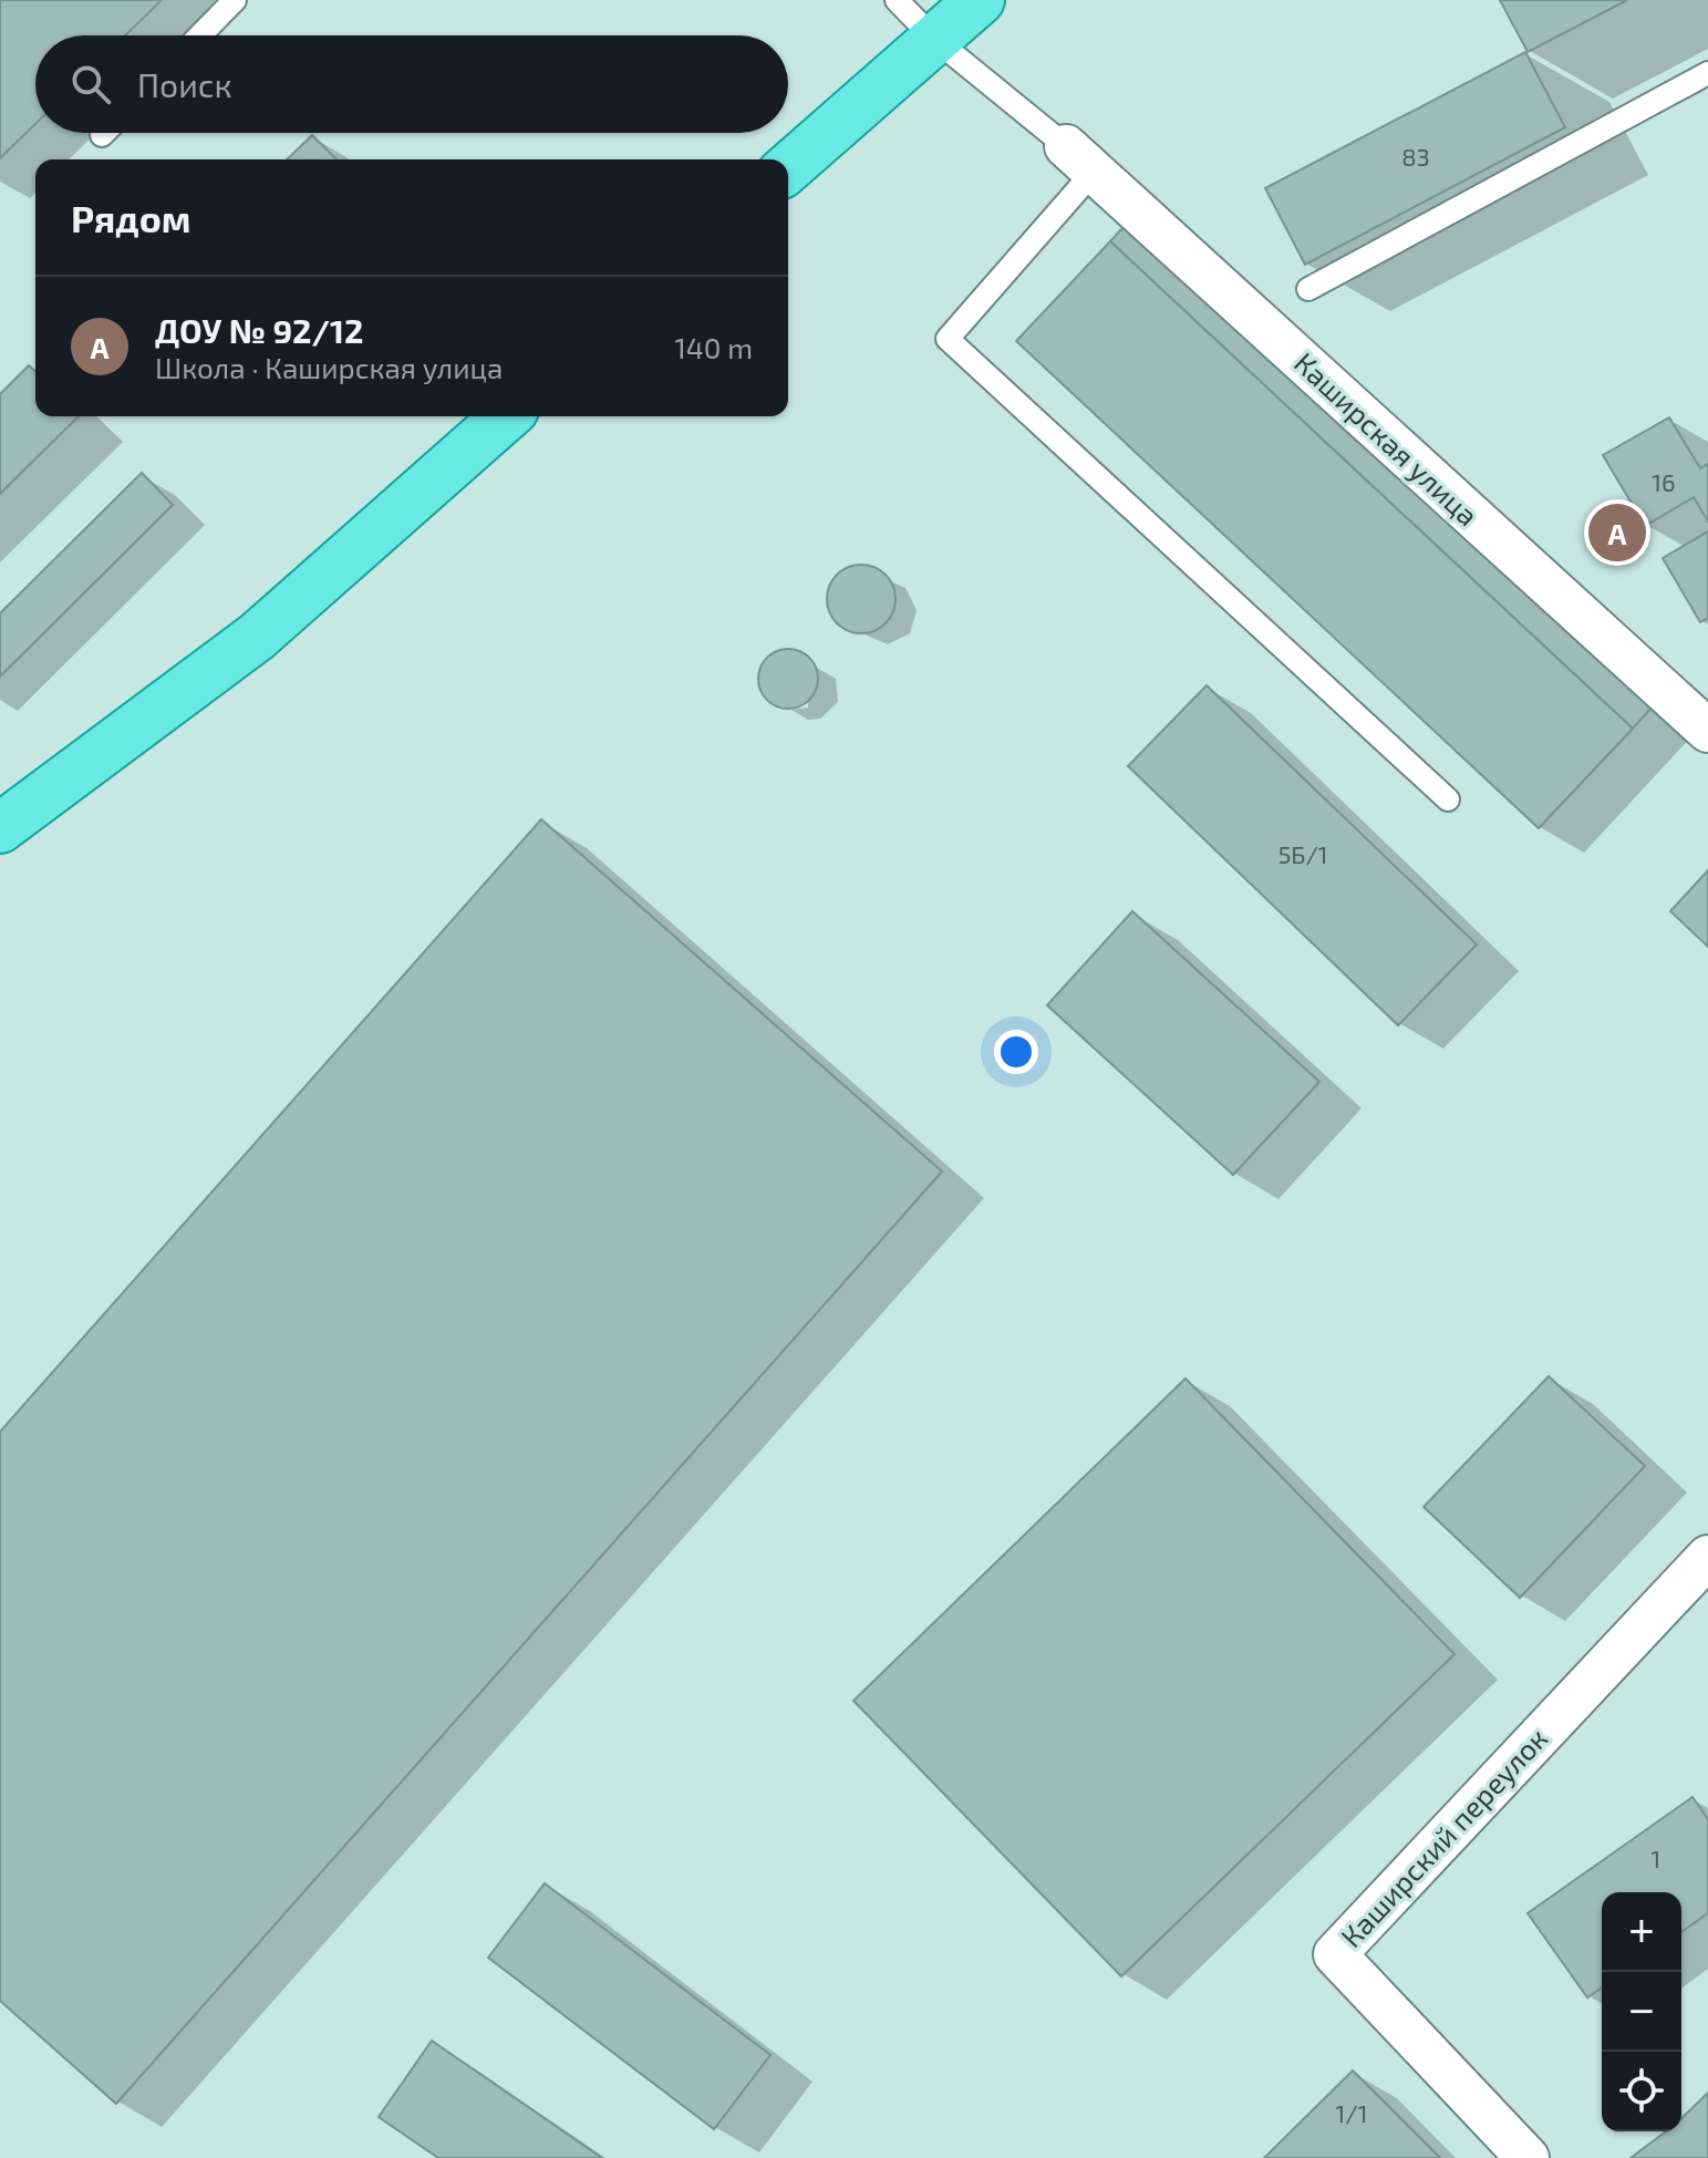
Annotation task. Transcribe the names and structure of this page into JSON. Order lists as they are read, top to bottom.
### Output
{
  "streets": {
    "street": ["Каширская улица", "Каширский переулок"]
  },
  "house_numbers": [
    "83",
    "16",
    "5Б/1",
    "1",
    "1/1"
  ],
  "page": {
    "search": "Поиск",
    "heading": "Рядом",
    "list": [
      {
        "mark": "A",
        "name": "ДОУ № 92/12",
        "note": "Школа · Каширская улица",
        "value": "140 m"
      }
    ],
    "pins": "A",
    "map_buttons": ["+", "−"]
  }
}
